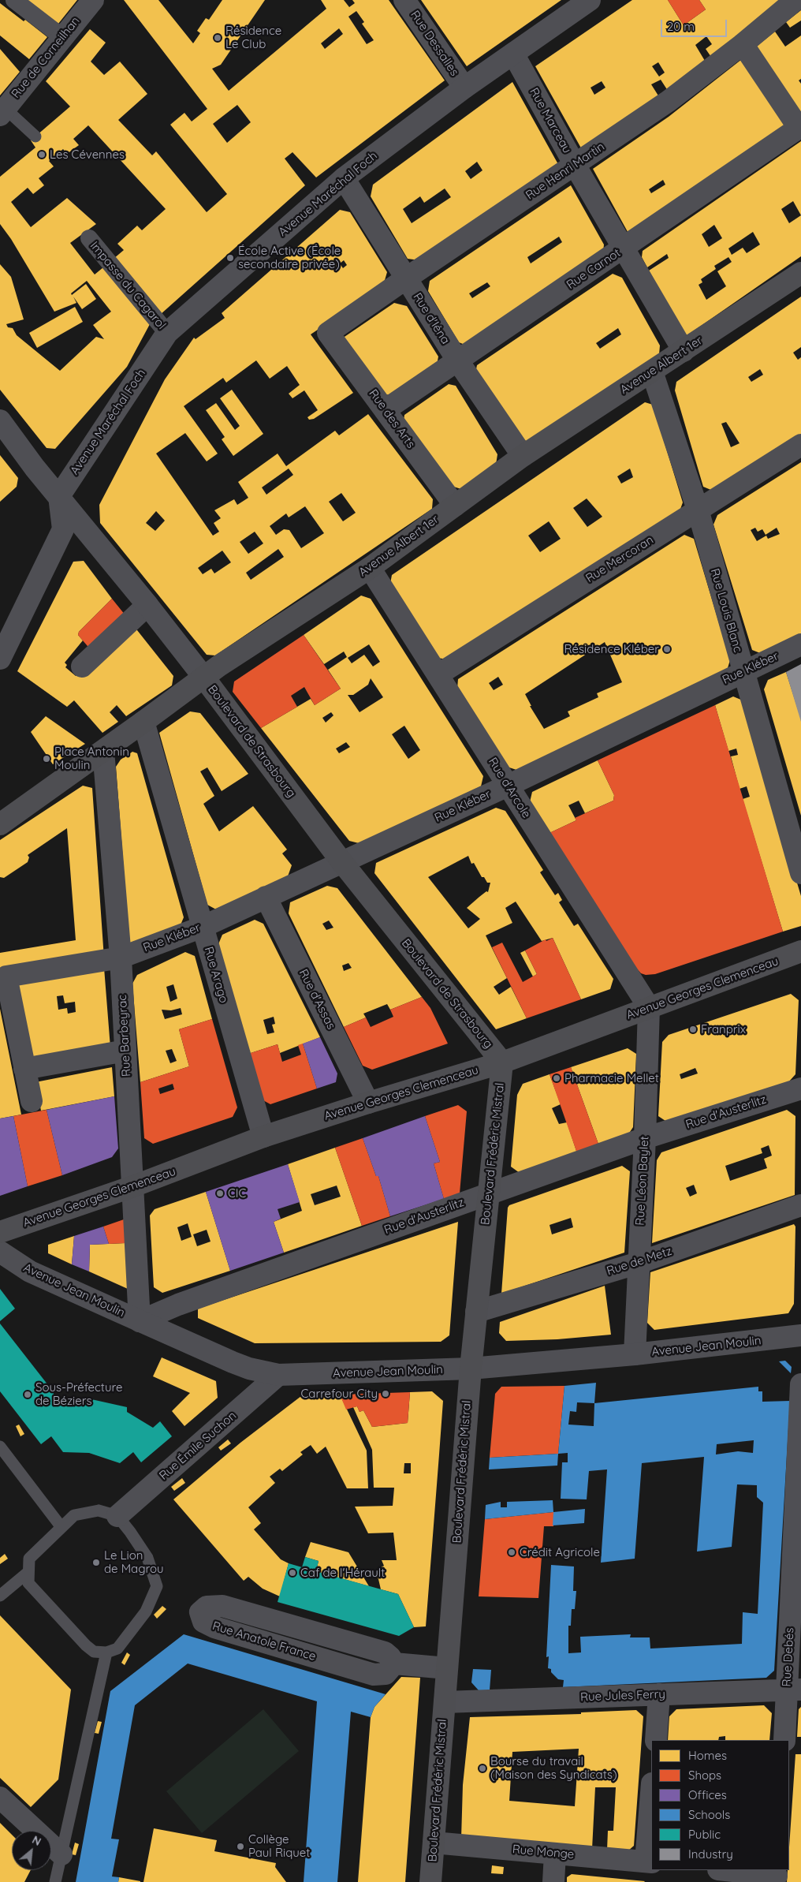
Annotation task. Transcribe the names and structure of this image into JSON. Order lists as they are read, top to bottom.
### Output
{
  "streets": {
    "main road": [
      "Avenue Albert 1er",
      "Boulevard de Strasbourg",
      "Avenue Georges Clemenceau",
      "Boulevard Frédéric Mistral"
    ],
    "street": [
      "Rue Dessalles",
      "Rue de Corneilhan",
      "Rue Marceau",
      "Rue Henri Martin",
      "Avenue Maréchal Foch",
      "Rue Carnot",
      "Impasse du Cagarol",
      "Rue d'Iéna",
      "Rue des Arts",
      "Rue Mercoran",
      "Rue Louis Blanc",
      "Rue Kléber",
      "Rue d'Arcole",
      "Rue Arago",
      "Rue d'Assas",
      "Rue Barbeyrac",
      "Rue d'Austerlitz",
      "Rue Léon Baylet",
      "Rue de Metz",
      "Avenue Jean Moulin",
      "Rue Émile Suchon",
      "Rue Anatole France",
      "Rue Debés",
      "Rue Jules Ferry",
      "Rue Monge"
    ]
  },
  "crossings": [
    ["Rue Dessalles", "Avenue Maréchal Foch"],
    ["Rue Marceau", "Rue Henri Martin"],
    ["Rue Marceau", "Avenue Maréchal Foch"],
    ["Rue Marceau", "Rue Carnot"],
    ["Rue Marceau", "Avenue Albert 1er"],
    ["Rue Henri Martin", "Rue d'Iéna"],
    ["Rue Henri Martin", "Rue des Arts"],
    ["Avenue Maréchal Foch", "Impasse du Cagarol"],
    ["Avenue Maréchal Foch", "Rue d'Iéna"],
    ["Avenue Maréchal Foch", "Boulevard de Strasbourg"],
    ["Rue Carnot", "Rue d'Iéna"],
    ["Rue Carnot", "Rue des Arts"],
    ["Rue d'Iéna", "Avenue Albert 1er"],
    ["Avenue Albert 1er", "Rue des Arts"],
    ["Avenue Albert 1er", "Rue Louis Blanc"],
    ["Avenue Albert 1er", "Boulevard de Strasbourg"],
    ["Avenue Albert 1er", "Rue d'Arcole"],
    ["Avenue Albert 1er", "Rue Arago"],
    ["Avenue Albert 1er", "Rue Barbeyrac"],
    ["Rue Mercoran", "Rue Louis Blanc"],
    ["Rue Mercoran", "Rue d'Arcole"],
    ["Rue Louis Blanc", "Rue Kléber"],
    ["Rue Kléber", "Boulevard de Strasbourg"],
    ["Rue Kléber", "Rue d'Arcole"],
    ["Rue Kléber", "Rue Arago"],
    ["Rue Kléber", "Rue d'Assas"],
    ["Rue Kléber", "Rue Barbeyrac"],
    ["Boulevard de Strasbourg", "Avenue Georges Clemenceau"],
    ["Boulevard de Strasbourg", "Boulevard Frédéric Mistral"],
    ["Rue d'Arcole", "Avenue Georges Clemenceau"],
    ["Rue d'Arcole", "Rue Léon Baylet"],
    ["Rue Arago", "Avenue Georges Clemenceau"],
    ["Avenue Georges Clemenceau", "Rue d'Assas"],
    ["Avenue Georges Clemenceau", "Rue Barbeyrac"],
    ["Avenue Georges Clemenceau", "Boulevard Frédéric Mistral"],
    ["Avenue Georges Clemenceau", "Rue Léon Baylet"],
    ["Rue Barbeyrac", "Rue d'Austerlitz"],
    ["Rue Barbeyrac", "Avenue Jean Moulin"],
    ["Rue d'Austerlitz", "Boulevard Frédéric Mistral"],
    ["Rue d'Austerlitz", "Rue Léon Baylet"],
    ["Rue d'Austerlitz", "Avenue Jean Moulin"],
    ["Boulevard Frédéric Mistral", "Rue de Metz"],
    ["Boulevard Frédéric Mistral", "Avenue Jean Moulin"],
    ["Boulevard Frédéric Mistral", "Rue Jules Ferry"],
    ["Boulevard Frédéric Mistral", "Rue Monge"],
    ["Rue Léon Baylet", "Rue de Metz"],
    ["Rue Léon Baylet", "Avenue Jean Moulin"],
    ["Avenue Jean Moulin", "Rue Émile Suchon"],
    ["Rue Debés", "Rue Jules Ferry"]
  ],
  "places": [
    "Résidence Le Club",
    "Les Cévennes",
    "École Active (École secondaire privée)",
    "Résidence Kléber",
    "Place Antonin Moulin",
    "Franprix",
    "Pharmacie Mellet",
    "CIC",
    "Carrefour City",
    "Sous-Préfecture de Béziers",
    "Crédit Agricole",
    "Le Lion de Magrou",
    "Caf de l'Hérault",
    "Bourse du travail (Maison des Syndicats)",
    "Collège Paul Riquet"
  ],
  "legend": [
    "Homes",
    "Shops",
    "Offices",
    "Schools",
    "Public",
    "Industry"
  ],
  "scale_bar": "20 m",
  "north": "top right"
}
